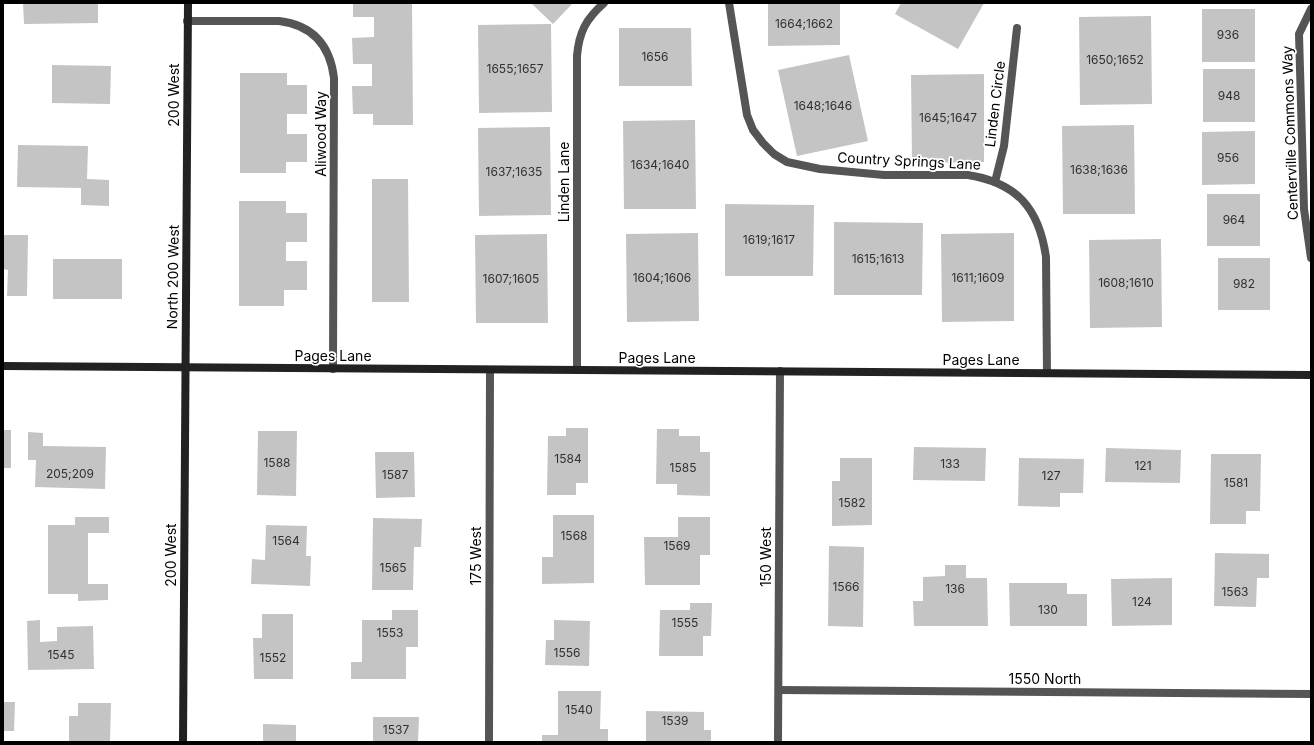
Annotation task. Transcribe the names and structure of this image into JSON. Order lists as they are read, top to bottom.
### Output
{
  "streets": {
    "street": [
      "200 West",
      "Linden Circle",
      "Centerville Commons Way",
      "Aliwood Way",
      "Country Springs Lane",
      "Linden Lane",
      "North 200 West",
      "Pages Lane",
      "175 West",
      "150 West",
      "1550 North"
    ]
  },
  "crossings": [
    ["200 West", "Aliwood Way"],
    ["200 West", "North 200 West"],
    ["200 West", "Pages Lane"],
    ["Linden Circle", "Country Springs Lane"],
    ["Aliwood Way", "Pages Lane"],
    ["Country Springs Lane", "Pages Lane"],
    ["Linden Lane", "Pages Lane"],
    ["North 200 West", "Pages Lane"],
    ["Pages Lane", "175 West"],
    ["Pages Lane", "150 West"],
    ["150 West", "1550 North"]
  ],
  "house_numbers": [
    "1664;1662",
    "936",
    "1656",
    "1650;1652",
    "1655;1657",
    "948",
    "1648;1646",
    "1645;1647",
    "956",
    "1634;1640",
    "1638;1636",
    "1637;1635",
    "964",
    "1619;1617",
    "1615;1613",
    "1604;1606",
    "1611;1609",
    "1607;1605",
    "1608;1610",
    "982",
    "1584",
    "1588",
    "133",
    "121",
    "1585",
    "205;209",
    "1587",
    "127",
    "1581",
    "1582",
    "1568",
    "1564",
    "1569",
    "1565",
    "1566",
    "136",
    "1563",
    "124",
    "130",
    "1555",
    "1553",
    "1556",
    "1545",
    "1552",
    "1540",
    "1539",
    "1537"
  ]
}
